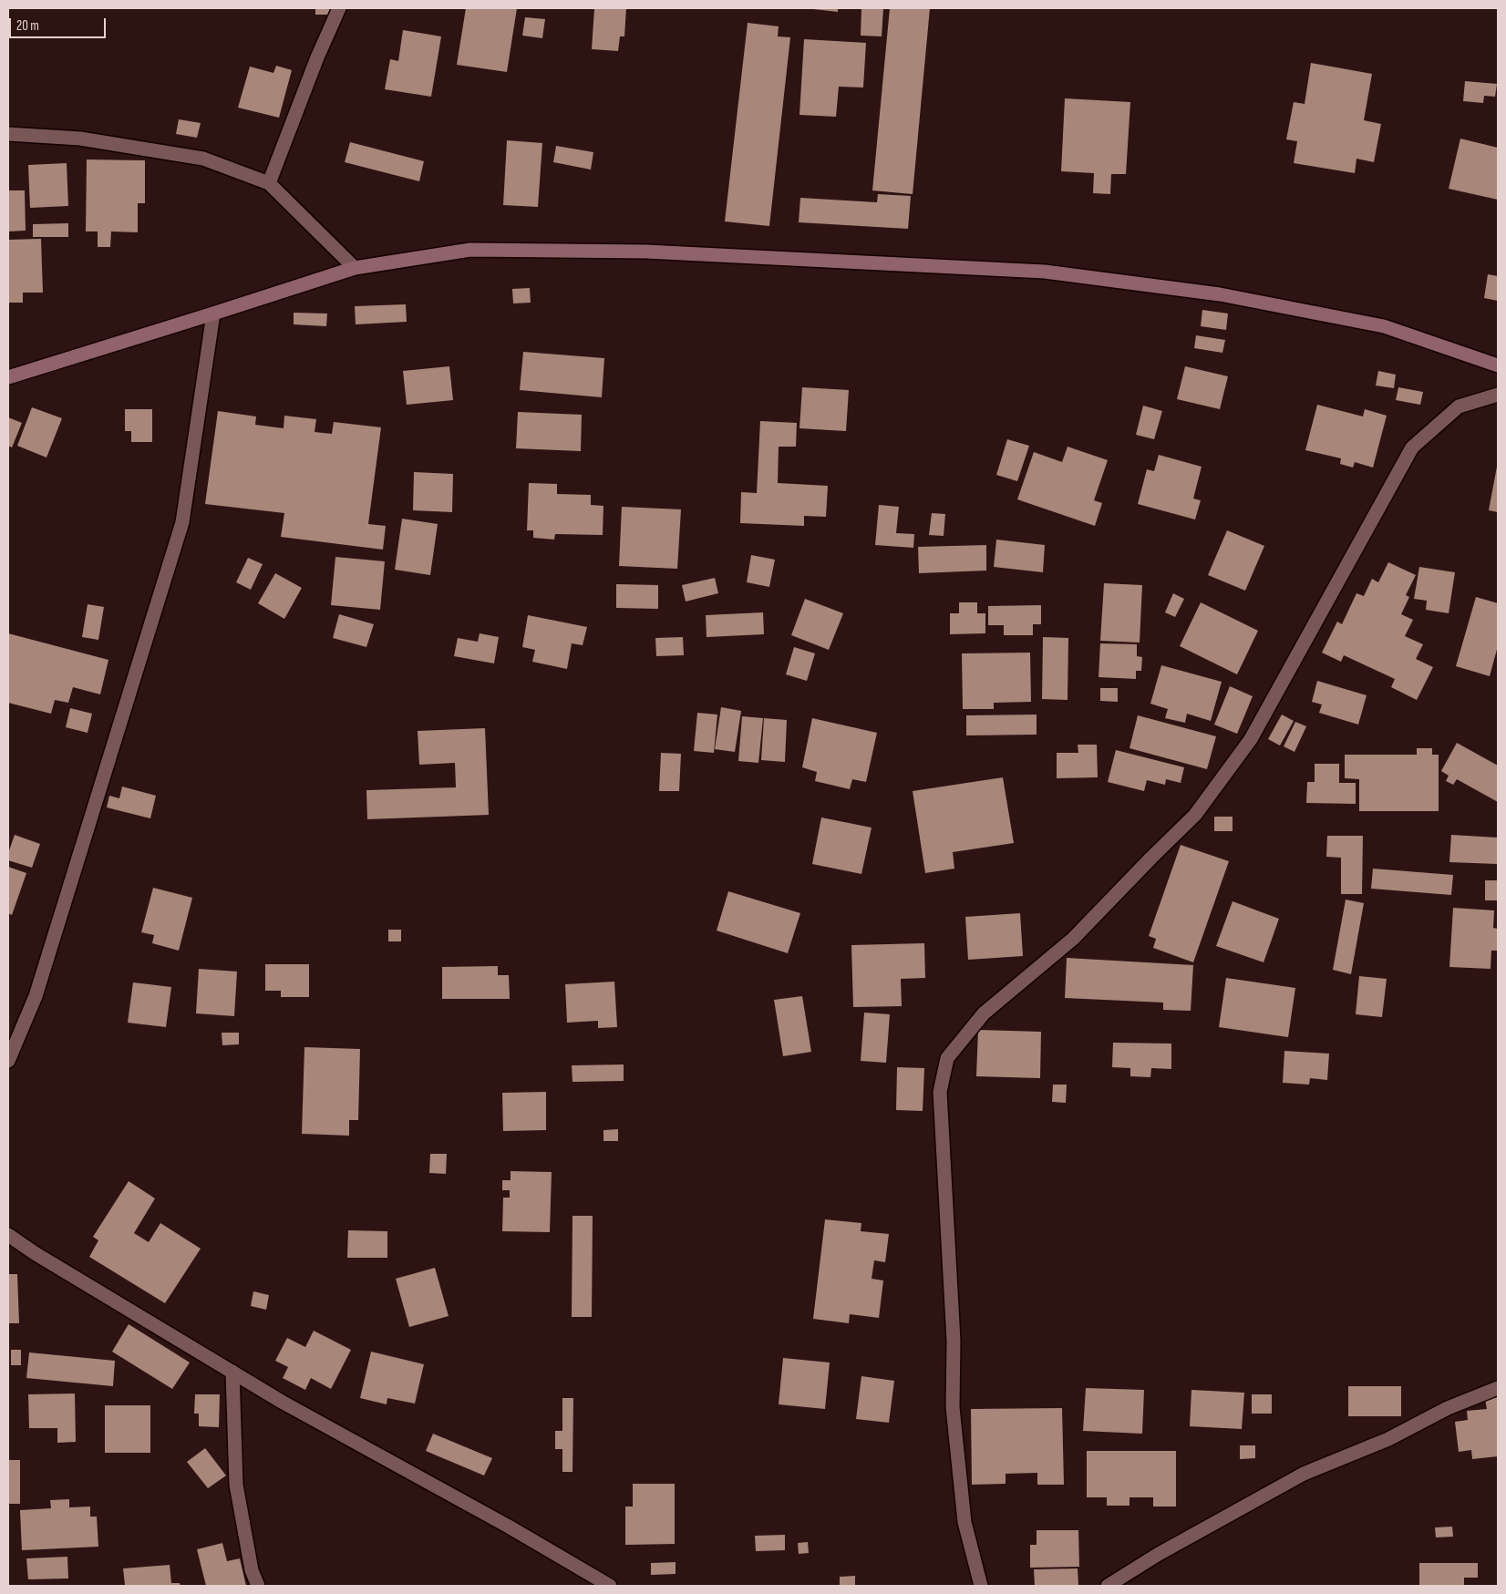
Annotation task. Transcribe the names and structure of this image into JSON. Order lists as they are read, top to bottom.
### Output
{
  "scale_bar": "20 m"
}
